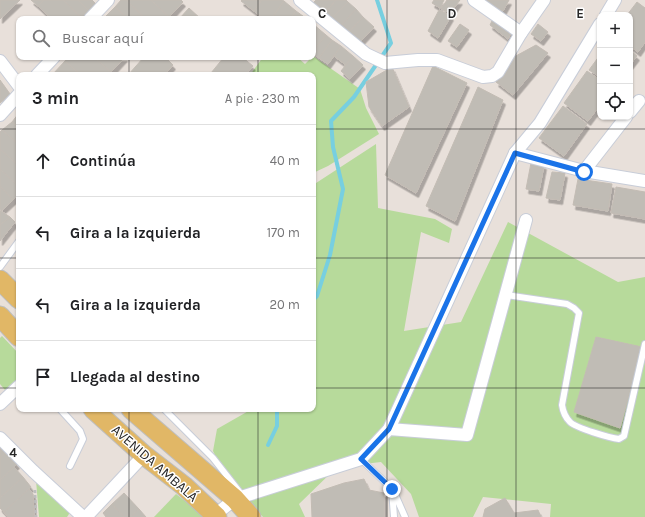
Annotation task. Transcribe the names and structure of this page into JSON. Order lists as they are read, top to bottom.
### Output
{
  "streets": {
    "main road": ["AVENIDA AMBALÁ"]
  },
  "page": {
    "map_buttons": ["+", "−"],
    "search": "Buscar aquí",
    "heading": ["3 min", "A pie · 230 m"],
    "list": [
      ["Continúa", "40 m"],
      ["Gira a la izquierda", "170 m"],
      ["Gira a la izquierda", "20 m"],
      "Llegada al destino"
    ]
  },
  "grid": {
    "columns": ["C", "D", "E"],
    "rows": ["4"]
  }
}
